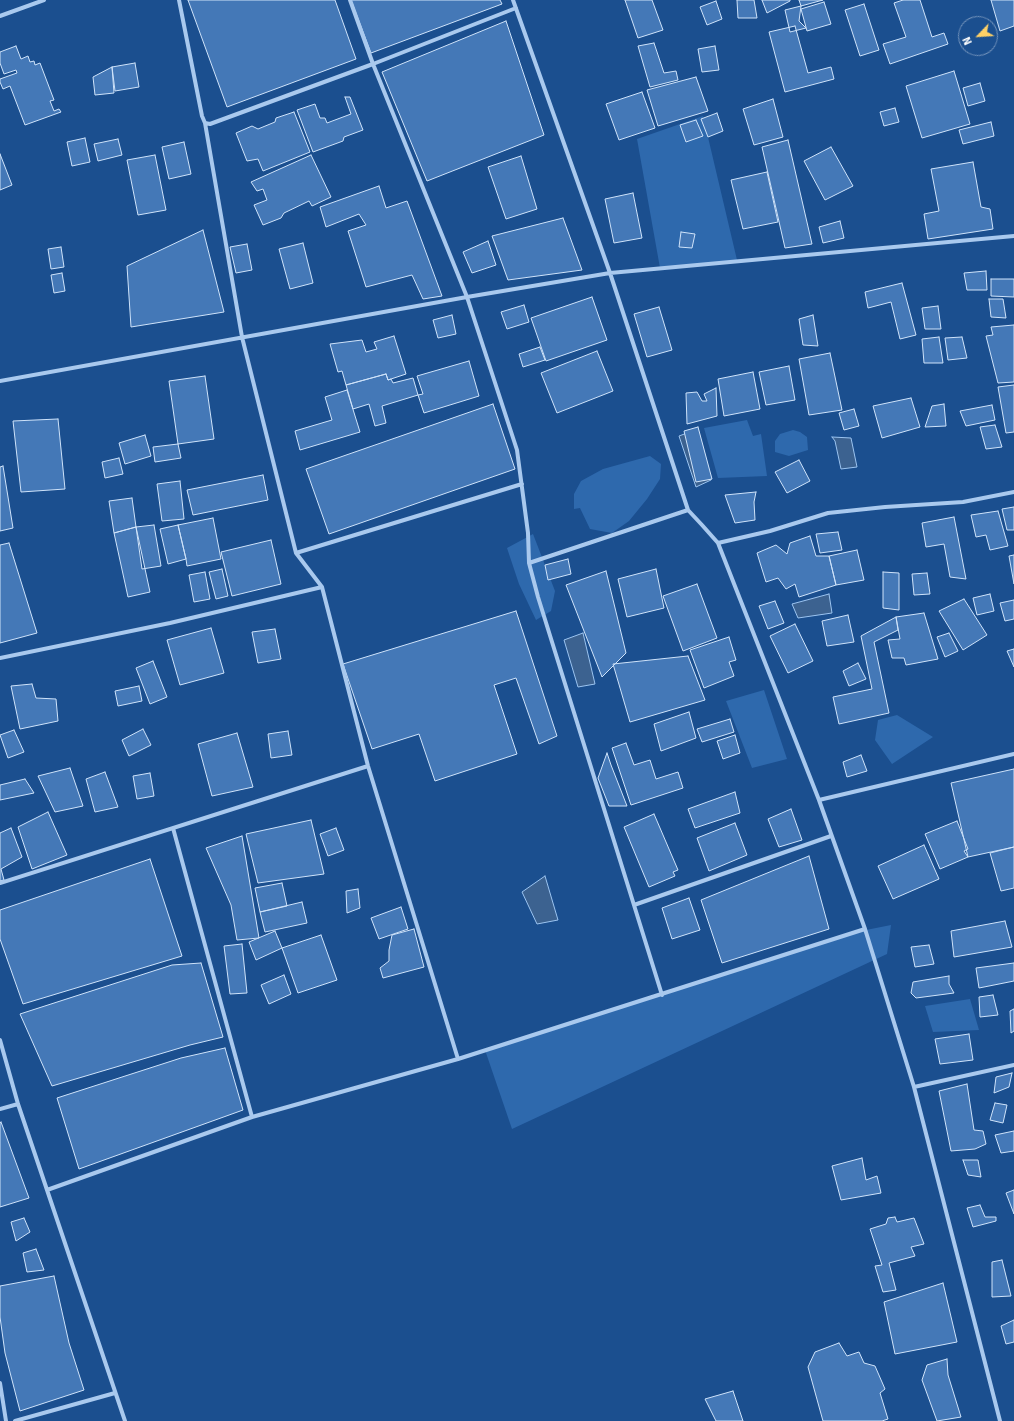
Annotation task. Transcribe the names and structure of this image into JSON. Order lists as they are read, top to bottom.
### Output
{
  "north": "bottom left"
}
